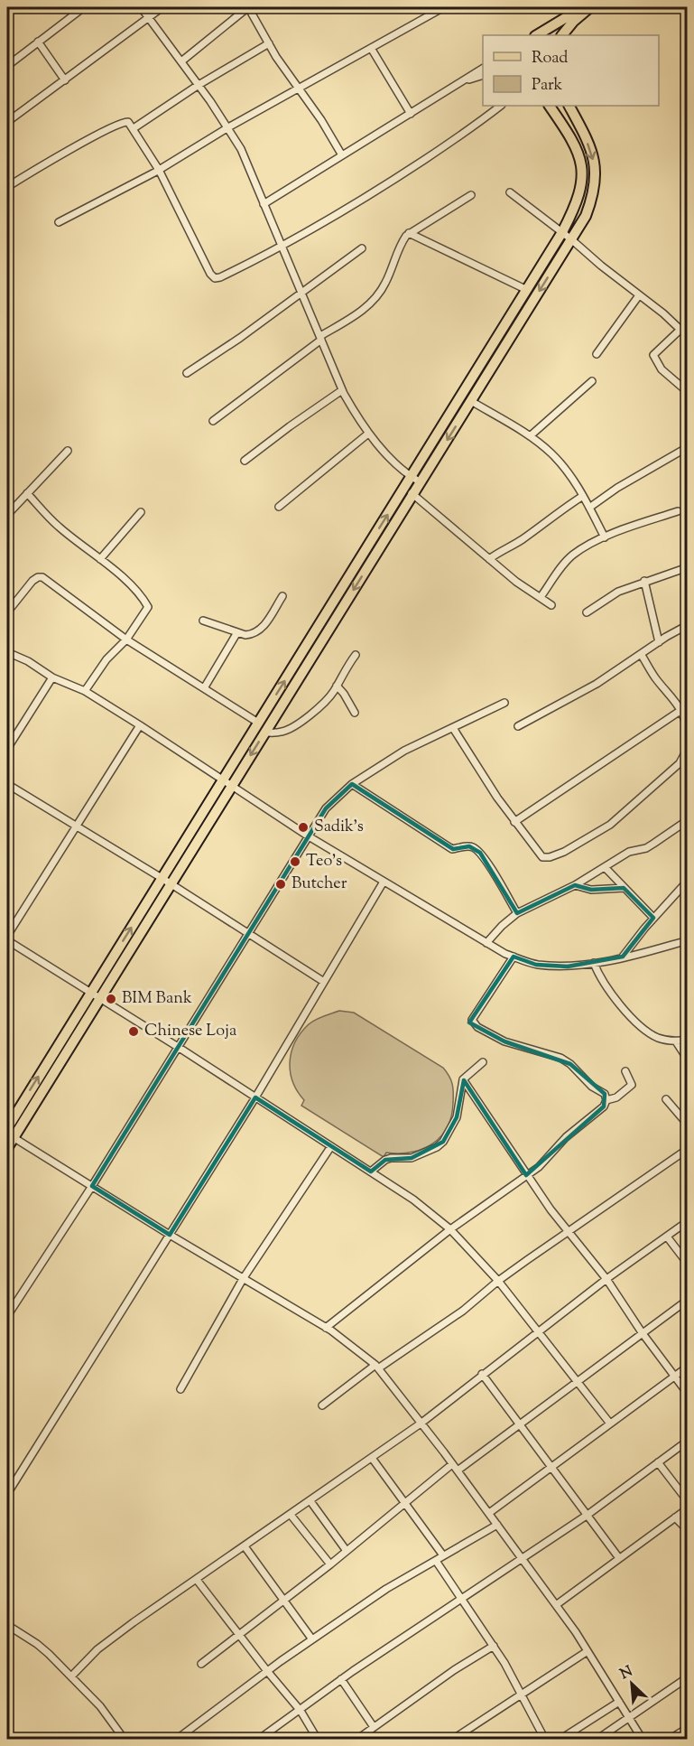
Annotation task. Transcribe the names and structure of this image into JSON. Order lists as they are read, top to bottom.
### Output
{
  "places": [
    "Sadik's",
    "Teo's",
    "Butcher",
    "BIM Bank",
    "Chinese Loja"
  ],
  "legend": ["Road", "Park"],
  "north": "top left"
}
